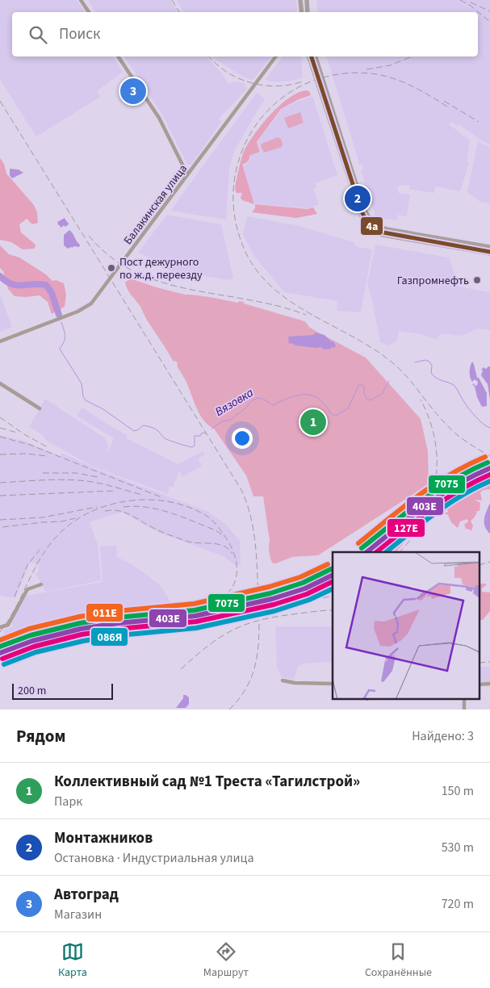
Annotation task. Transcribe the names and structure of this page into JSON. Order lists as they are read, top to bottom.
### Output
{
  "streets": {
    "street": ["Балакинская улица"]
  },
  "water": ["Вязовка"],
  "places": ["Пост дежурного по ж.д. переезду", "Газпромнефть"],
  "lines": [
    "transit line 4а",
    "transit line 011Е",
    "transit line 7075",
    "transit line 403Е",
    "transit line 127Е",
    "transit line 086Я"
  ],
  "scale_bar": "200 m",
  "page": {
    "search": "Поиск",
    "pins": ["3", "2", "1"],
    "scale": "200 m",
    "heading": ["Рядом", "Найдено: 3"],
    "list": [
      {
        "mark": "1",
        "name": "Коллективный сад №1 Треста «Тагилстрой»",
        "note": "Парк",
        "value": "150 m"
      },
      {
        "mark": "2",
        "name": "Монтажников",
        "note": "Остановка · Индустриальная улица",
        "value": "530 m"
      },
      {
        "mark": "3",
        "name": "Автоград",
        "note": "Магазин",
        "value": "720 m"
      }
    ],
    "nav": ["Карта", "Маршрут", "Сохранённые"]
  }
}
